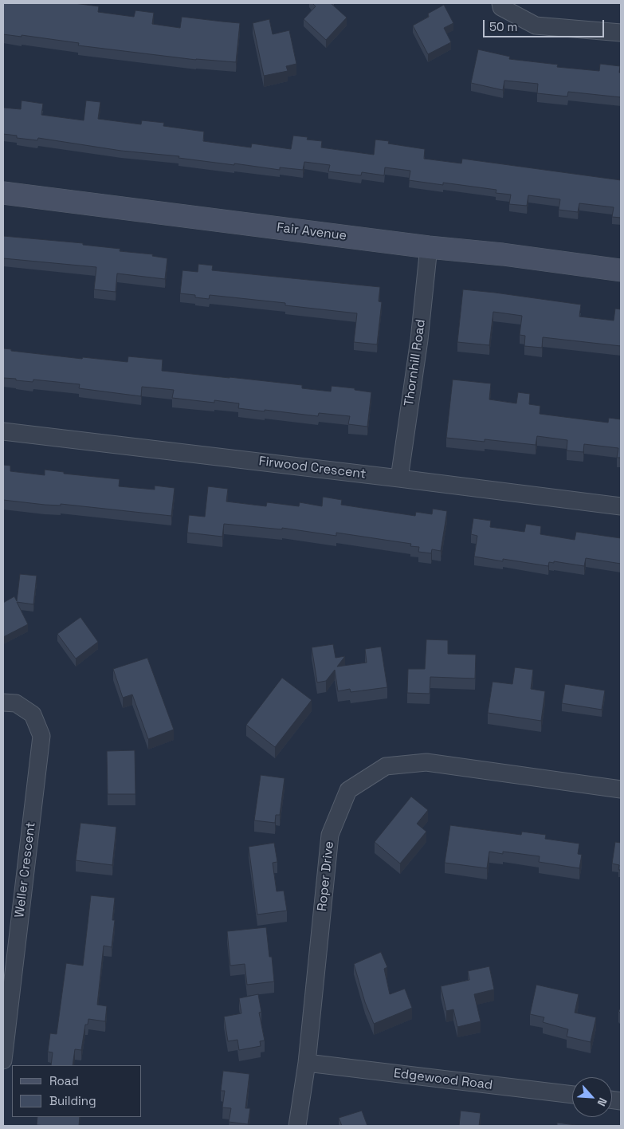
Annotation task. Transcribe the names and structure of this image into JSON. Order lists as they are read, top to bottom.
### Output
{
  "streets": {
    "street": [
      "Fair Avenue",
      "Thornhill Road",
      "Firwood Crescent",
      "Weller Crescent",
      "Roper Drive",
      "Edgewood Road"
    ]
  },
  "crossings": [
    ["Fair Avenue", "Thornhill Road"],
    ["Thornhill Road", "Firwood Crescent"],
    ["Roper Drive", "Edgewood Road"]
  ],
  "legend": ["Road", "Building"],
  "scale_bar": "50 m",
  "north": "bottom right"
}
